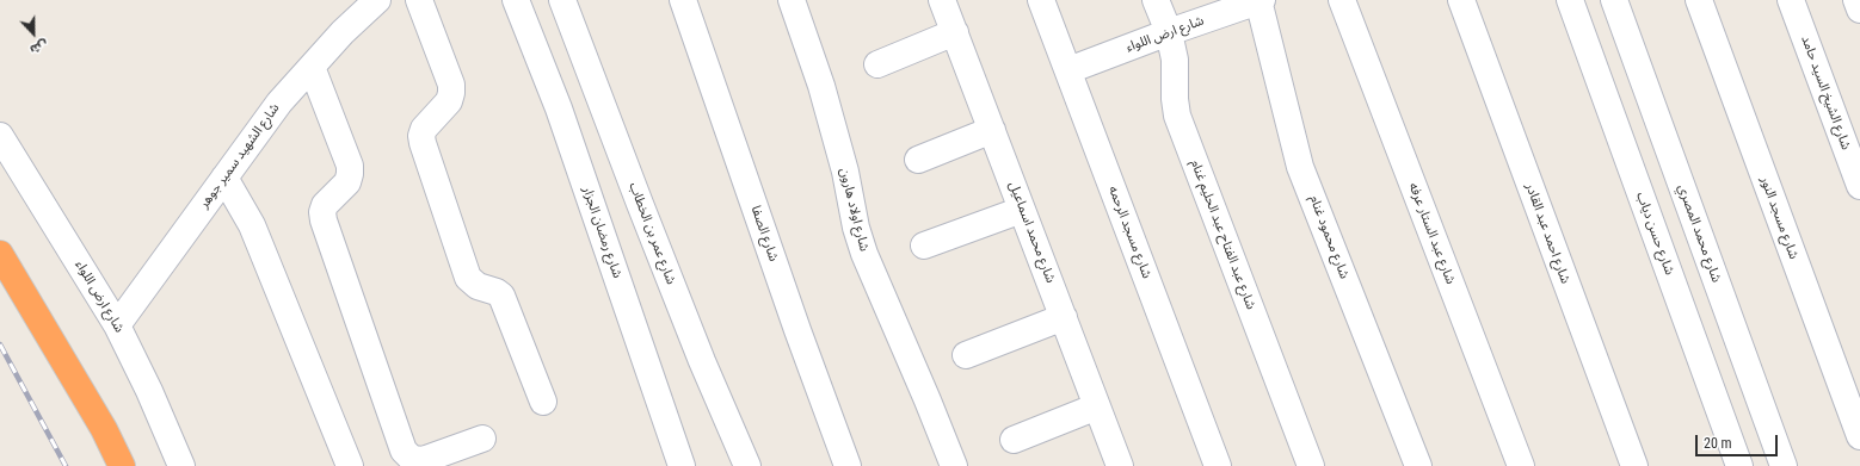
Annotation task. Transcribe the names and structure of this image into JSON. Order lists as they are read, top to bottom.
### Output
{
  "streets": {
    "street": [
      "شارع ارض اللواء",
      "شارع الشيخ السيد حامد",
      "شارع الشهيد سمير جوهر",
      "شارع اولاد هارون",
      "شارع مسجد النور",
      "شارع رمضان الجزار",
      "شارع محمد اسماعيل",
      "شارع مسجد الرحمه",
      "شارع عمر بن الخطاب",
      "شارع الصفا",
      "شارع عبد الستار عرفه",
      "شارع احمد عبد القادر",
      "شارع حسن دياب",
      "شارع محمد المصري",
      "شارع عبد الفتاح عبد الحليم غنام",
      "شارع محمود غنام"
    ]
  },
  "crossings": [
    ["شارع ارض اللواء", "شارع الشهيد سمير جوهر"],
    ["شارع ارض اللواء", "شارع مسجد الرحمه"],
    ["شارع ارض اللواء", "شارع عبد الفتاح عبد الحليم غنام"],
    ["شارع ارض اللواء", "شارع محمود غنام"]
  ],
  "scale_bar": "20 m",
  "north": "bottom"
}
